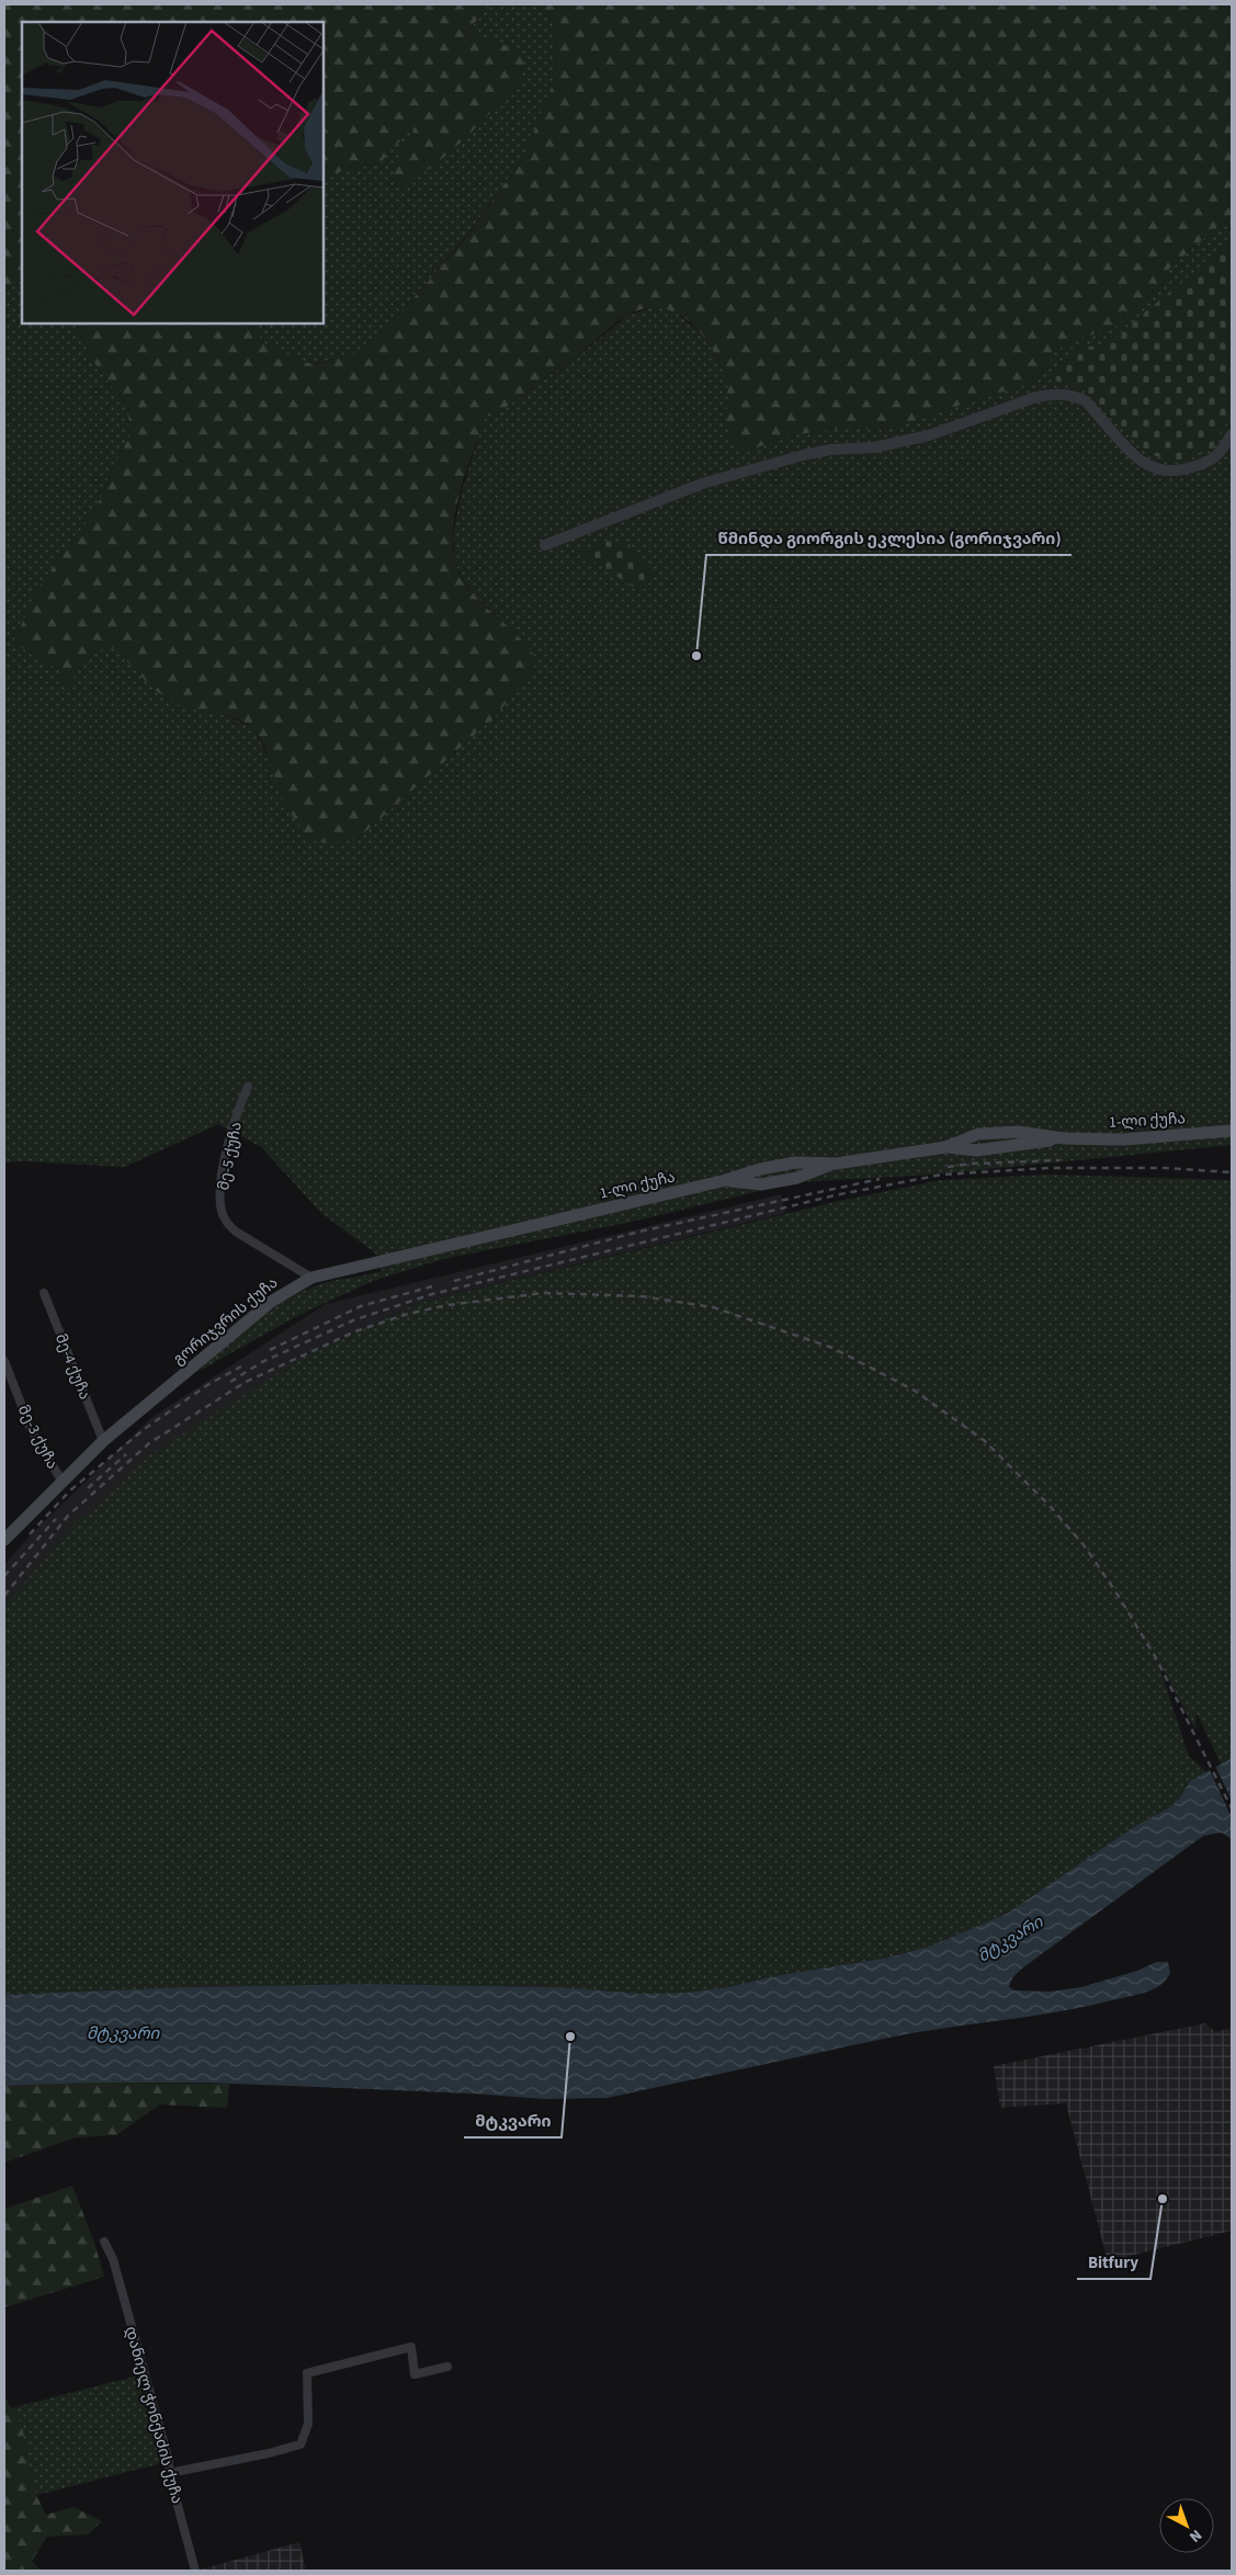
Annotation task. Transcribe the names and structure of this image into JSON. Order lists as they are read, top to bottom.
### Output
{
  "streets": {
    "main road": ["1-ლი ქუჩა", "გორიჯვრის ქუჩა"],
    "street": [
      "მე-5 ქუჩა",
      "მე-4 ქუჩა",
      "მე-3 ქუჩა",
      "დანიელ ჭონქაძის ქუჩა"
    ]
  },
  "crossings": [
    ["1-ლი ქუჩა", "გორიჯვრის ქუჩა"],
    ["მე-5 ქუჩა", "გორიჯვრის ქუჩა"],
    ["გორიჯვრის ქუჩა", "მე-4 ქუჩა"],
    ["გორიჯვრის ქუჩა", "მე-3 ქუჩა"]
  ],
  "water": ["მტკვარი"],
  "places": ["წმინდა გიორგის ეკლესია (გორიჯვარი)", "მტკვარი", "Bitfury"],
  "north": "bottom right"
}
